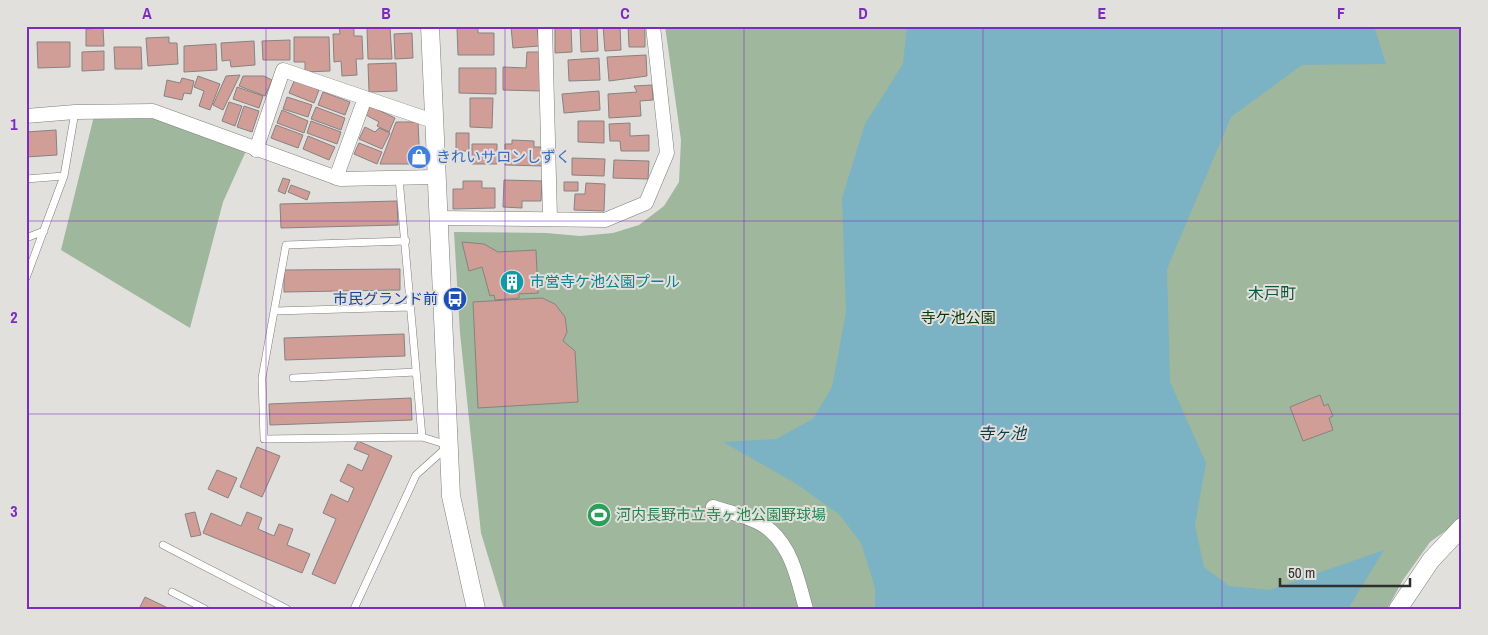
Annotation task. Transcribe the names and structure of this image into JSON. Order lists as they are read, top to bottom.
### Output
{
  "districts": ["木戸町"],
  "water": ["寺ヶ池"],
  "parks": ["寺ケ池公園"],
  "places": {
    "shop": ["きれいサロンしずく"],
    "building": ["市営寺ケ池公園プール"],
    "bus stop": ["市民グランド前"],
    "sports": ["河内長野市立寺ヶ池公園野球場"]
  },
  "scale_bar": "50 m",
  "grid": {
    "columns": [
      "A",
      "B",
      "C",
      "D",
      "E",
      "F"
    ],
    "rows": ["1", "2", "3"]
  }
}
